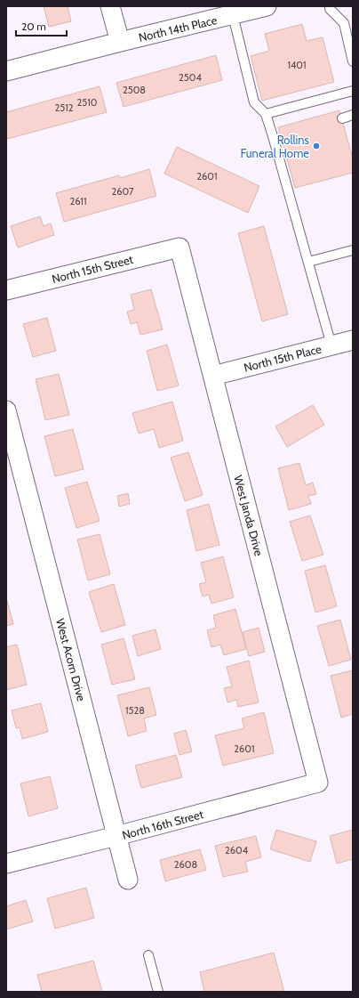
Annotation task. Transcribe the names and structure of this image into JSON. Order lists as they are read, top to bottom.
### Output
{
  "streets": {
    "street": [
      "North 14th Place",
      "North 15th Street",
      "North 15th Place",
      "West Janda Drive",
      "West Acorn Drive",
      "North 16th Street"
    ]
  },
  "crossings": [
    ["North 15th Street", "West Janda Drive"],
    ["North 15th Place", "West Janda Drive"],
    ["West Janda Drive", "North 16th Street"],
    ["West Acorn Drive", "North 16th Street"]
  ],
  "places": ["Rollins Funeral Home"],
  "house_numbers": [
    "1401",
    "2504",
    "2508",
    "2510",
    "2512",
    "2601",
    "2607",
    "2611",
    "1528",
    "2601",
    "2604",
    "2608"
  ],
  "scale_bar": "20 m"
}
